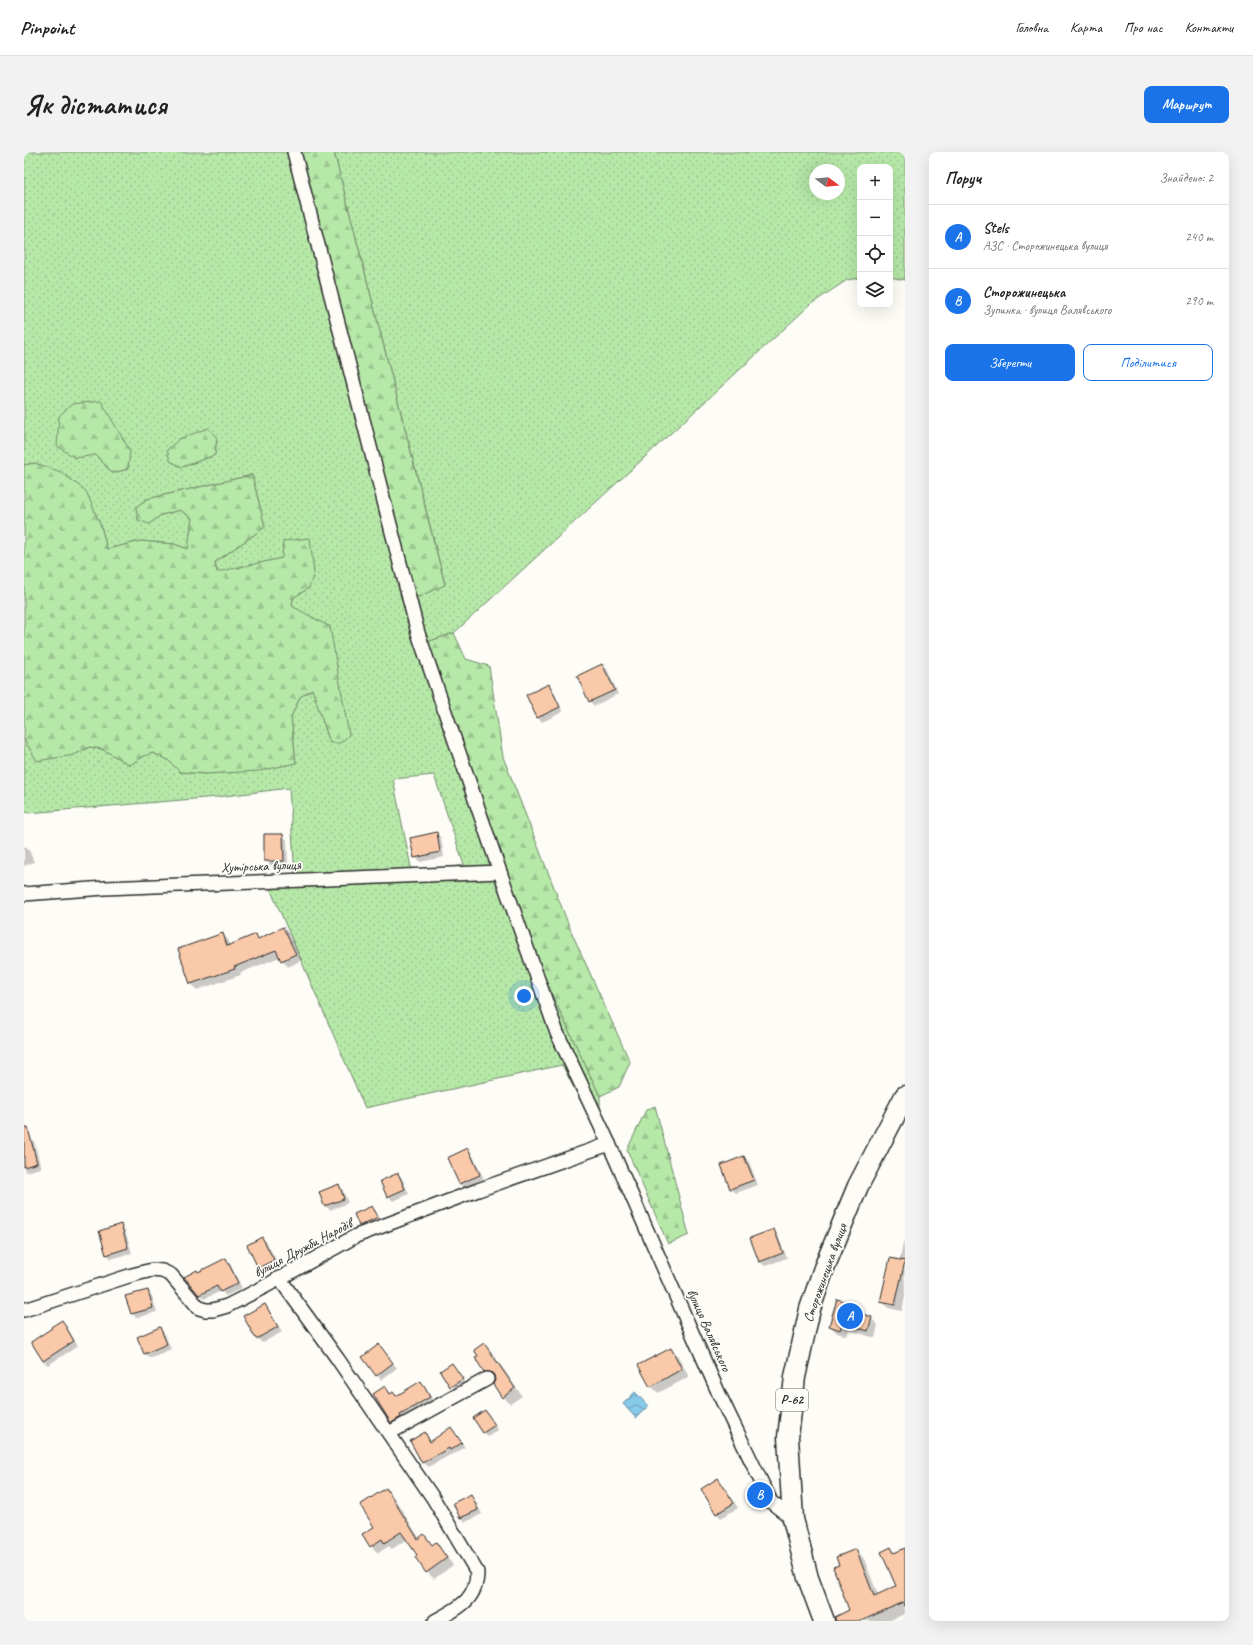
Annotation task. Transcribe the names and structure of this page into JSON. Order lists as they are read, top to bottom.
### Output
{
  "streets": {
    "main road": ["Сторожинецька вулиця", "Р-62"],
    "street": ["Хутірська вулиця", "вулиця Дружби Народів", "вулиця Валявського"]
  },
  "crossings": [
    ["Хутірська вулиця", "вулиця Валявського"],
    ["вулиця Дружби Народів", "вулиця Валявського"],
    ["Сторожинецька вулиця", "вулиця Валявського"]
  ],
  "north": "right",
  "page": {
    "header": "Pinpoint",
    "nav": [
      "Головна",
      "Карта",
      "Про нас",
      "Контакти"
    ],
    "buttons": [
      "Маршрут",
      ["Зберегти", "Поділитися"]
    ],
    "title": "Як дістатися",
    "heading": ["Поруч", "Знайдено: 2"],
    "map_buttons": ["+", "−"],
    "list": [
      {
        "mark": "A",
        "name": "Stels",
        "note": "АЗС · Сторожинецька вулиця",
        "value": "240 m"
      },
      {
        "mark": "B",
        "name": "Сторожинецька",
        "note": "Зупинка · вулиця Валявського",
        "value": "290 m"
      }
    ],
    "pins": ["A", "B"]
  }
}
